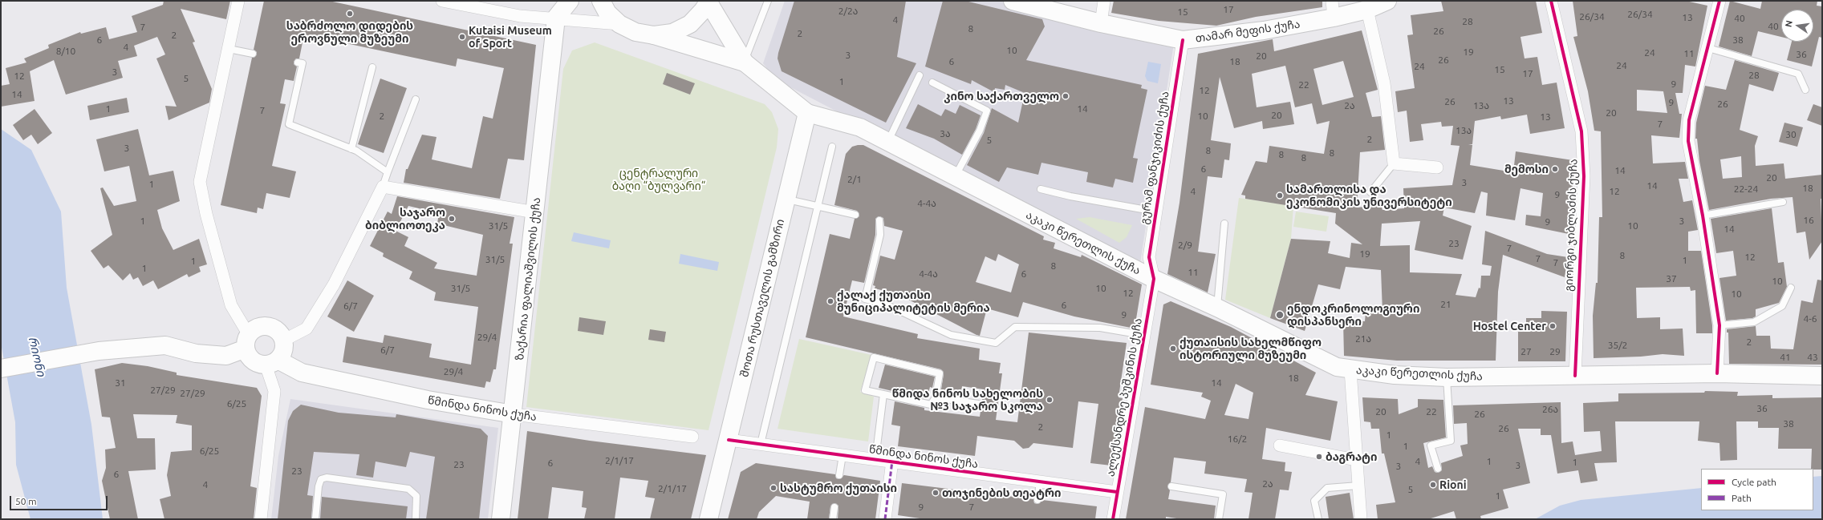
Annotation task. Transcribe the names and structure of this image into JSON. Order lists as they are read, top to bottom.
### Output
{
  "streets": {
    "main road": [
      "თამარ მეფის ქუჩა",
      "აკაკი წერეთლის ქუჩა",
      "ზაქარია ფალიაშვილის ქუჩა",
      "შოთა რუსთაველის გამზირი",
      "წმინდა ნინოს ქუჩა"
    ],
    "street": ["გურამ ფანჯიკიძის ქუჩა", "გიორგი ჯიბლაძის ქუჩა", "ალექსანდრე პუშკინის ქუჩა"]
  },
  "crossings": [
    ["თამარ მეფის ქუჩა", "გურამ ფანჯიკიძის ქუჩა"],
    ["გურამ ფანჯიკიძის ქუჩა", "აკაკი წერეთლის ქუჩა"],
    ["გურამ ფანჯიკიძის ქუჩა", "ალექსანდრე პუშკინის ქუჩა"],
    ["გიორგი ჯიბლაძის ქუჩა", "აკაკი წერეთლის ქუჩა"],
    ["აკაკი წერეთლის ქუჩა", "შოთა რუსთაველის გამზირი"],
    ["აკაკი წერეთლის ქუჩა", "ალექსანდრე პუშკინის ქუჩა"],
    ["ზაქარია ფალიაშვილის ქუჩა", "წმინდა ნინოს ქუჩა"],
    ["შოთა რუსთაველის გამზირი", "წმინდა ნინოს ქუჩა"],
    ["ალექსანდრე პუშკინის ქუჩა", "წმინდა ნინოს ქუჩა"]
  ],
  "water": ["რიონი"],
  "parks": ["ცენტრალური ბაღი “ბულვარი“"],
  "places": [
    "საბრძოლო დიდების ეროვნული მუზეუმი",
    "Kutaisi Museum of Sport",
    "კინო საქართველო",
    "მემოსი",
    "სამართლისა და ეკონომიკის უნივერსიტეტი",
    "საჯარო ბიბლიოთეკა",
    "ქალაქ ქუთაისი მუნიციპალიტეტის მერია",
    "ენდოკრინოლოგიური დისპანსერი",
    "Hostel Center",
    "ქუთაისის სახელმწიფო ისტორიული მუზეუმი",
    "წმიდა ნინოს სახელობის №3 საჯარო სკოლა",
    "ბაგრატი",
    "Rioni",
    "სასტუმრო ქუთაისი",
    "თოჯინების თეატრი"
  ],
  "house_numbers": [
    "17",
    "2/2ა",
    "15",
    "26/34",
    "26/34",
    "13",
    "40",
    "4",
    "28",
    "40",
    "7",
    "8",
    "26",
    "2",
    "2",
    "6",
    "38",
    "4",
    "10",
    "8/10",
    "19",
    "24",
    "11",
    "36",
    "3",
    "20",
    "26",
    "6",
    "18",
    "24",
    "24",
    "15",
    "3",
    "17",
    "28",
    "12",
    "5",
    "1",
    "9",
    "22",
    "12",
    "14",
    "13",
    "26",
    "9",
    "26",
    "2ა",
    "13ა",
    "1",
    "14",
    "7",
    "20",
    "20",
    "2",
    "10",
    "13",
    "7",
    "13ა",
    "3ა",
    "30",
    "2",
    "5",
    "3",
    "8",
    "8",
    "8",
    "8",
    "6",
    "14",
    "20",
    "2/1",
    "3",
    "1",
    "14",
    "18",
    "22-24",
    "4",
    "12",
    "9",
    "4-4ა",
    "16",
    "1",
    "3",
    "9",
    "31/5",
    "10",
    "14",
    "23",
    "2/9",
    "7",
    "19",
    "8",
    "12",
    "7",
    "31/5",
    "1",
    "1",
    "7",
    "8",
    "1",
    "11",
    "4-4ა",
    "6",
    "37",
    "10",
    "31/5",
    "10",
    "12",
    "10",
    "21",
    "6",
    "6/7",
    "9",
    "4-6",
    "29/4",
    "21ა",
    "2",
    "35/2",
    "6/7",
    "27",
    "29",
    "41",
    "43",
    "29/4",
    "18",
    "31",
    "14",
    "27/29",
    "27/29",
    "6/25",
    "36",
    "26ა",
    "20",
    "22",
    "26",
    "38",
    "2",
    "26",
    "1",
    "16/2",
    "1",
    "6/25",
    "2/1/17",
    "4",
    "1",
    "1",
    "6",
    "23",
    "3",
    "3",
    "23",
    "6",
    "2ა",
    "4",
    "2/1/17",
    "5",
    "1",
    "9",
    "7"
  ],
  "legend": ["Cycle path", "Path"],
  "scale_bar": "50 m",
  "north": "left"
}
